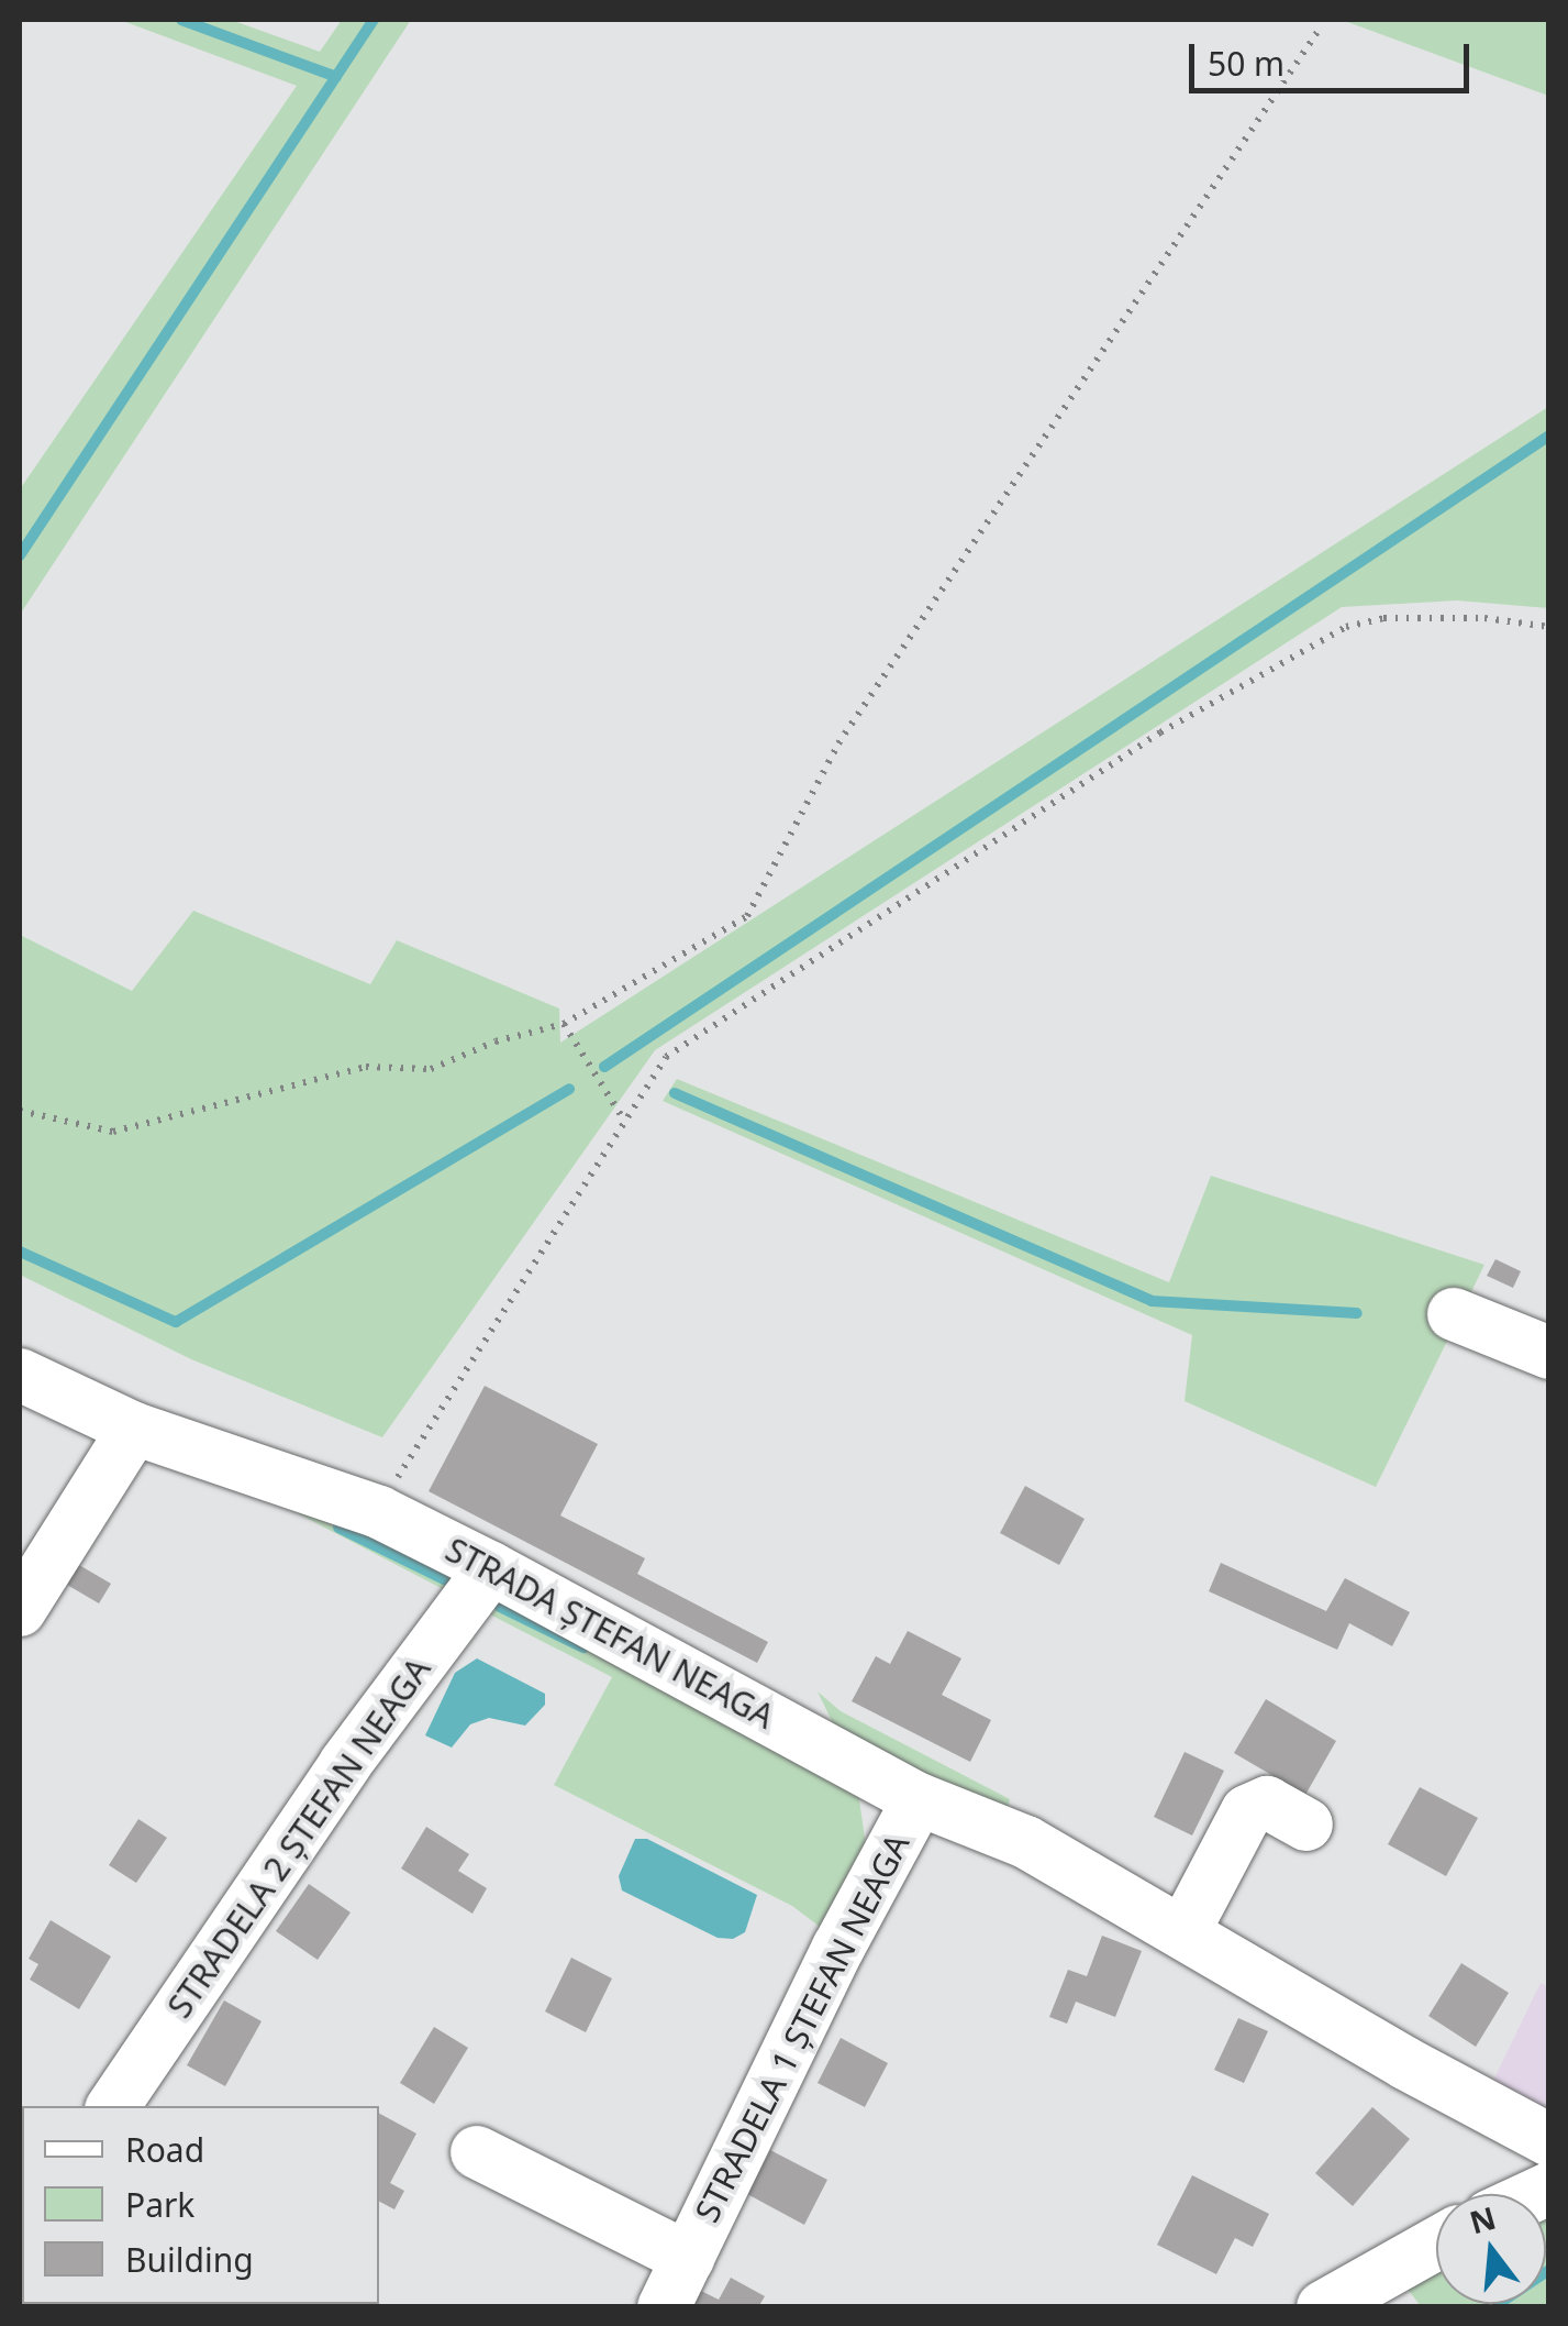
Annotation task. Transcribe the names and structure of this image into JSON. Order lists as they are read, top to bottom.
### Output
{
  "streets": {
    "street": ["STRADA ȘTEFAN NEAGA", "STRADELA 2 ȘTEFAN NEAGA", "STRADELA 1 ȘTEFAN NEAGA"]
  },
  "crossings": [
    ["STRADA ȘTEFAN NEAGA", "STRADELA 2 ȘTEFAN NEAGA"],
    ["STRADA ȘTEFAN NEAGA", "STRADELA 1 ȘTEFAN NEAGA"]
  ],
  "legend": ["Road", "Park", "Building"],
  "scale_bar": "50 m",
  "north": "top"
}
